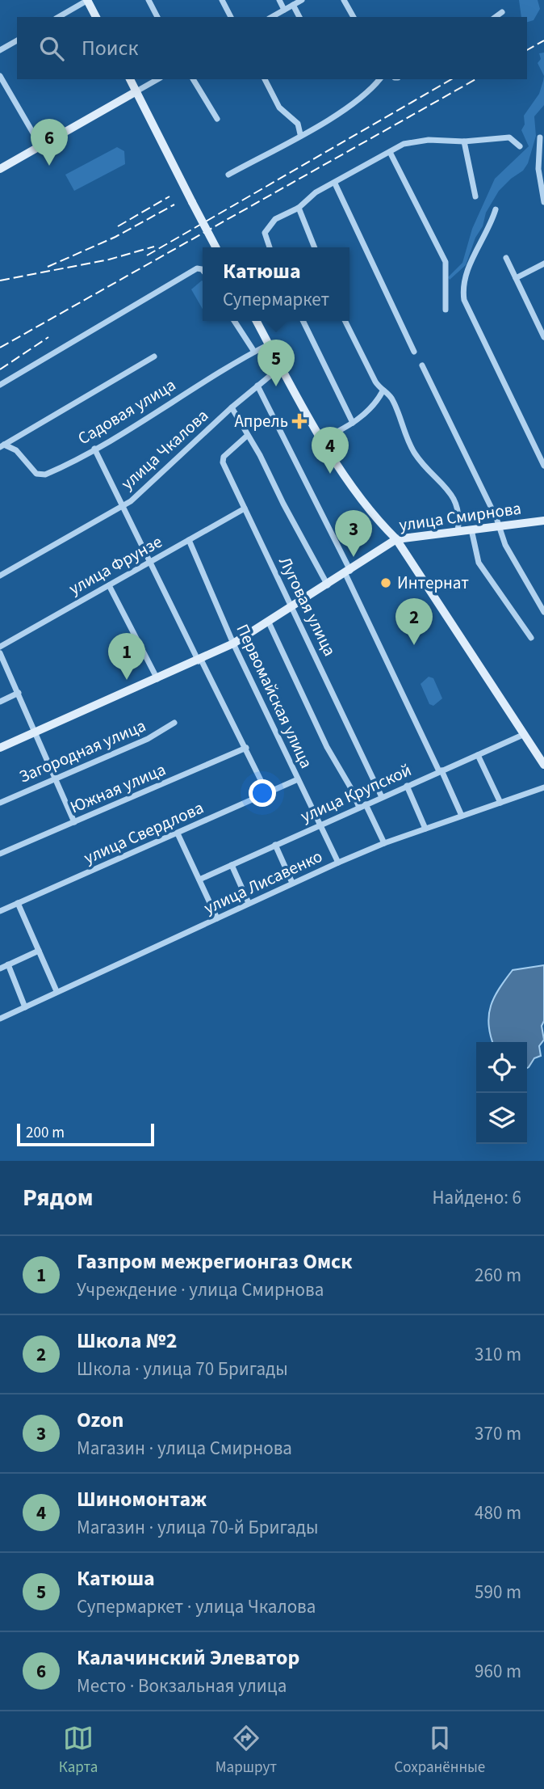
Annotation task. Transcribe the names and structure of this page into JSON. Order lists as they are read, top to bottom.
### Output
{
  "streets": {
    "main road": ["улица Смирнова"],
    "street": [
      "Садовая улица",
      "улица Чкалова",
      "улица Фрунзе",
      "Луговая улица",
      "Первомайская улица",
      "Загородная улица",
      "Южная улица",
      "улица Крупской",
      "улица Свердлова",
      "улица Лисавенко"
    ]
  },
  "crossings": [
    ["улица Смирнова", "Луговая улица"],
    ["улица Смирнова", "Первомайская улица"],
    ["улица Фрунзе", "Луговая улица"],
    ["улица Фрунзе", "Первомайская улица"],
    ["Луговая улица", "улица Крупской"],
    ["Первомайская улица", "улица Крупской"],
    ["Первомайская улица", "улица Свердлова"],
    ["Первомайская улица", "улица Лисавенко"]
  ],
  "places": {
    "health": ["Апрель"],
    "other": ["Интернат"]
  },
  "scale_bar": "200 m",
  "page": {
    "search": "Поиск",
    "pins": [
      "6",
      "5",
      "4",
      "3",
      "2",
      "1"
    ],
    "popup": ["Катюша", "Супермаркет"],
    "scale": "200 m",
    "heading": ["Рядом", "Найдено: 6"],
    "list": [
      {
        "mark": "1",
        "name": "Газпром межрегионгаз Омск",
        "note": "Учреждение · улица Смирнова",
        "value": "260 m"
      },
      {
        "mark": "2",
        "name": "Школа №2",
        "note": "Школа · улица 70 Бригады",
        "value": "310 m"
      },
      {
        "mark": "3",
        "name": "Ozon",
        "note": "Магазин · улица Смирнова",
        "value": "370 m"
      },
      {
        "mark": "4",
        "name": "Шиномонтаж",
        "note": "Магазин · улица 70-й Бригады",
        "value": "480 m"
      },
      {
        "mark": "5",
        "name": "Катюша",
        "note": "Супермаркет · улица Чкалова",
        "value": "590 m"
      },
      {
        "mark": "6",
        "name": "Калачинский Элеватор",
        "note": "Место · Вокзальная улица",
        "value": "960 m"
      }
    ],
    "nav": ["Карта", "Маршрут", "Сохранённые"]
  }
}
